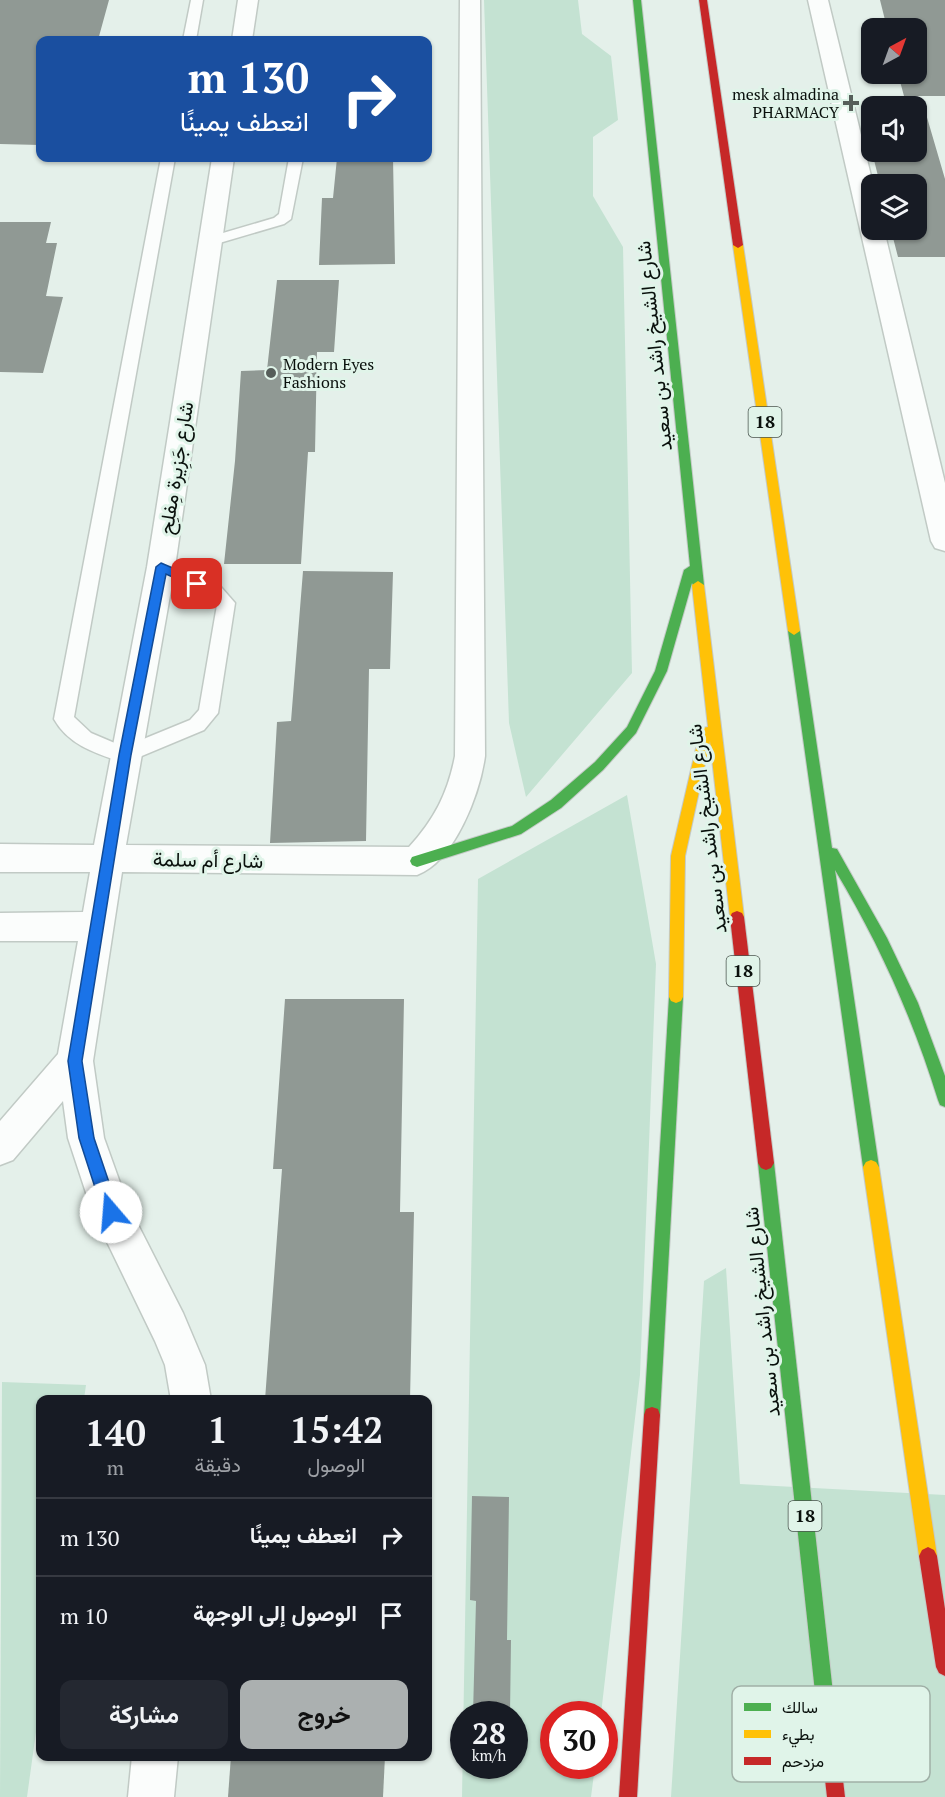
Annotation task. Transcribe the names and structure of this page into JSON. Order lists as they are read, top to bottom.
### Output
{
  "streets": {
    "main road": ["شارع الشيخ راشد بن سعيد", "18"],
    "street": ["شارع جَزِيرة مِفلِح", "شارع أم سلمة"]
  },
  "crossings": [
    ["شارع جَزِيرة مِفلِح", "شارع أم سلمة"]
  ],
  "places": {
    "health": ["mesk almadina PHARMACY"],
    "other": ["Modern Eyes Fashions"]
  },
  "legend": ["سالك", "بطيء", "مزدحم"],
  "north": "top right",
  "page": {
    "turn": ["130 m", "انعطف يمينًا"],
    "eta": [
      "15:42",
      "الوصول",
      "1",
      "دقيقة",
      "140",
      "m"
    ],
    "list": [
      {
        "name": "انعطف يمينًا",
        "value": "130 m"
      },
      {
        "name": "الوصول إلى الوجهة",
        "value": "10 m"
      }
    ],
    "buttons": ["خروج", "مشاركة"],
    "speed": "28 km/h",
    "limit": "30"
  }
}
